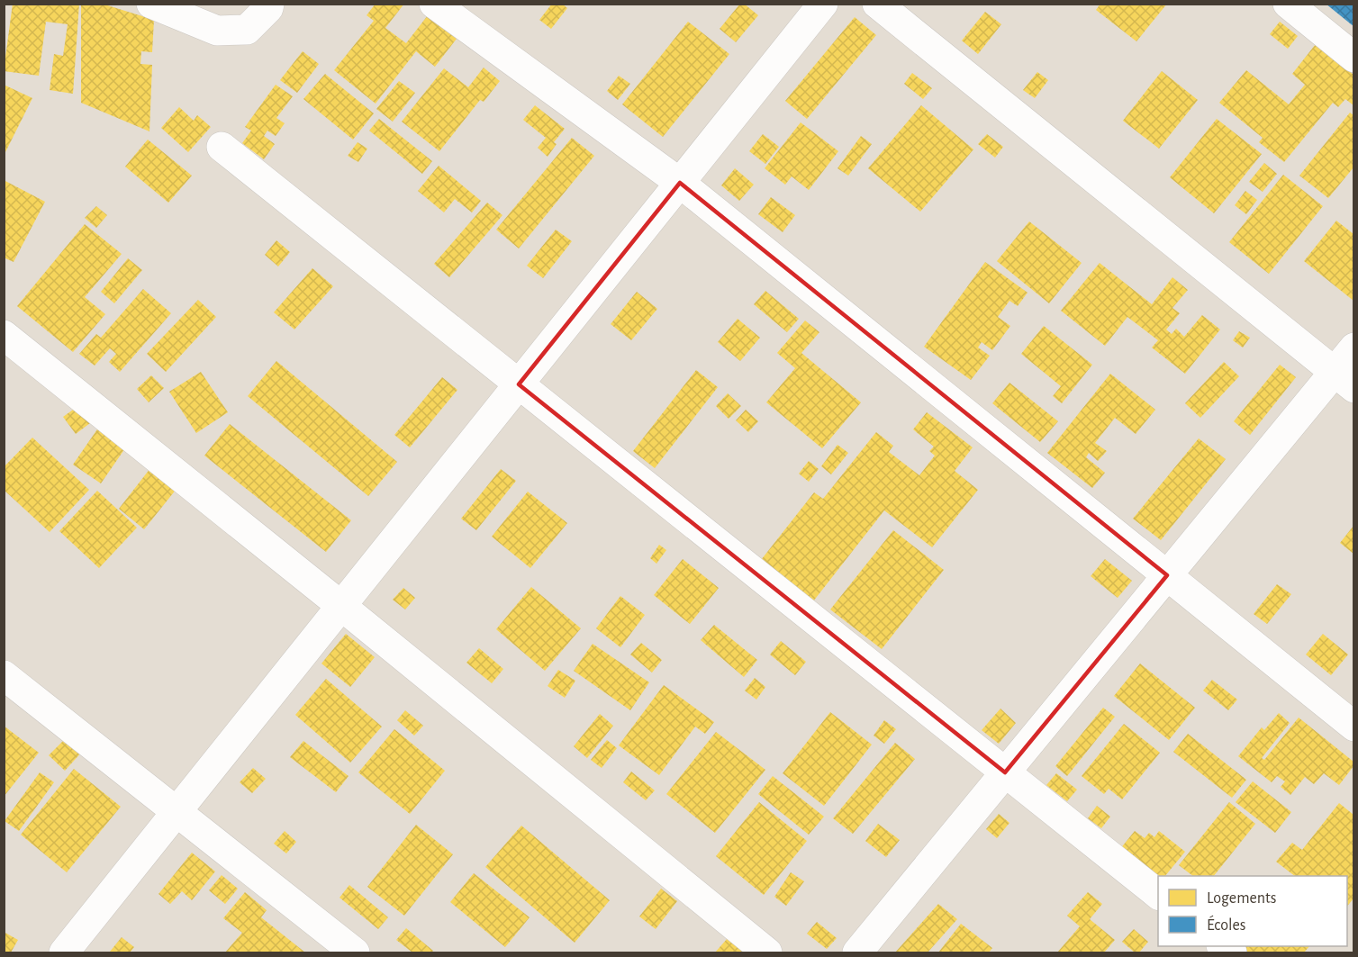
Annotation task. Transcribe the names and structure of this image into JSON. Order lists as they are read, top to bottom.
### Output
{
  "legend": ["Logements", "Écoles"]
}
